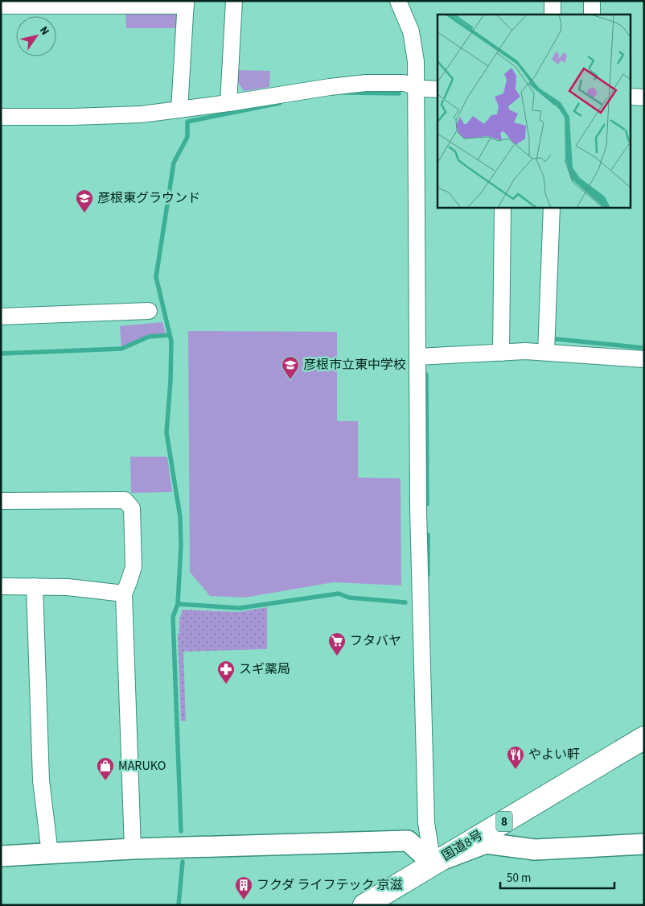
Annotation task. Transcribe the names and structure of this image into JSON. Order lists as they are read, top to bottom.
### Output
{
  "streets": {
    "highway": ["8", "国道8号"]
  },
  "places": {
    "school or university": ["彦根東グラウンド", "彦根市立東中学校"],
    "supermarket": ["フタバヤ"],
    "pharmacy": ["スギ薬局"],
    "restaurant": ["やよい軒"],
    "shop": ["MARUKO"],
    "building": ["フクダ ライフテック 京滋"]
  },
  "scale_bar": "50 m",
  "north": "top right"
}
